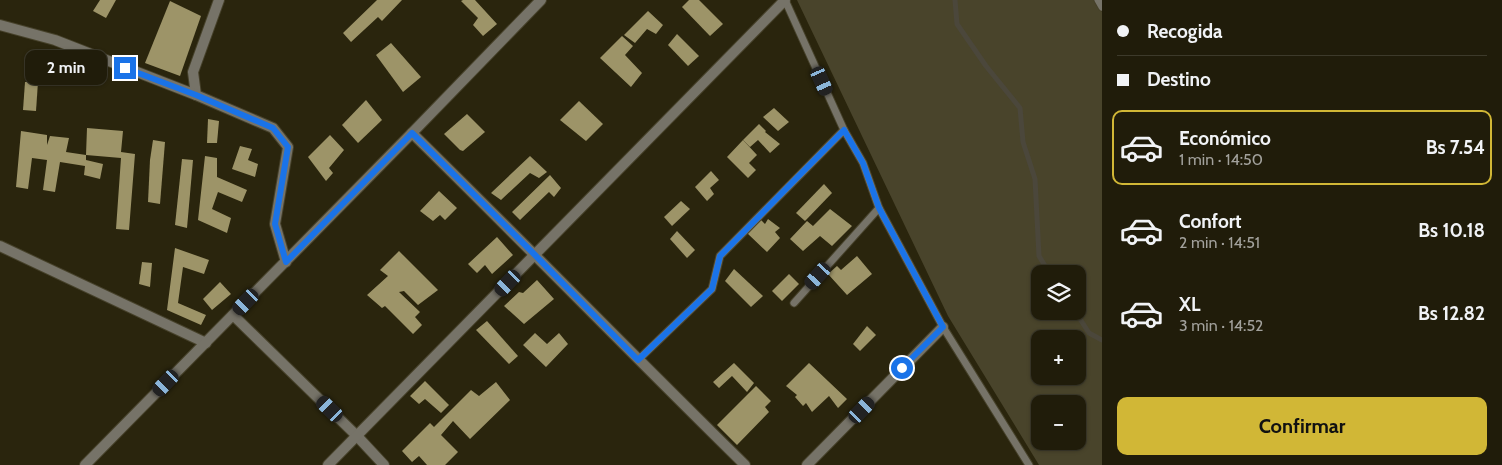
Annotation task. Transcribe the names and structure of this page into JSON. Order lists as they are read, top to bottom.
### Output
{
  "page": {
    "banner": ["Recogida", "Destino"],
    "bubble": "2 min",
    "list": [
      {
        "name": "Económico",
        "note": "1 min · 14:50",
        "value": "Bs 7.54"
      },
      {
        "name": "Confort",
        "note": "2 min · 14:51",
        "value": "Bs 10.18"
      },
      {
        "name": "XL",
        "note": "3 min · 14:52",
        "value": "Bs 12.82"
      }
    ],
    "map_buttons": ["+", "−"],
    "buttons": "Confirmar"
  }
}
